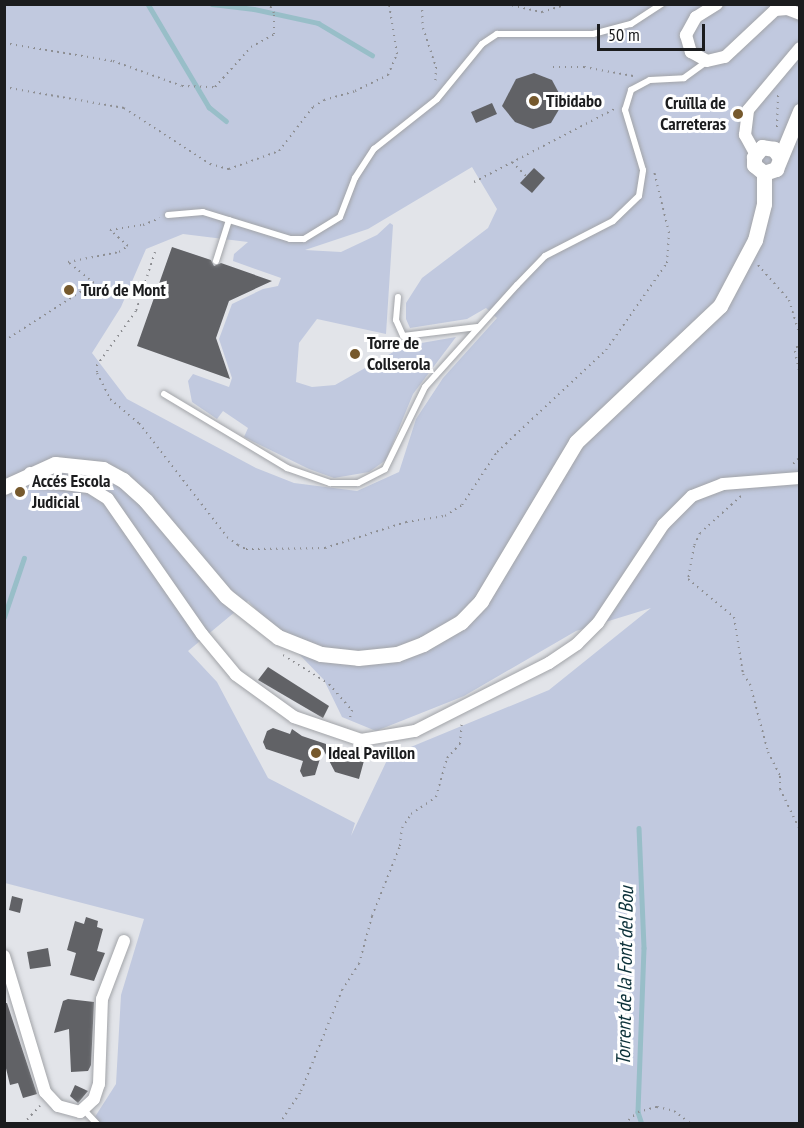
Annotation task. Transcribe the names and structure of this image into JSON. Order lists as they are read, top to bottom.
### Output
{
  "water": ["Torrent de la Font del Bou"],
  "places": [
    "Tibidabo",
    "Cruïlla de Carreteras",
    "Turó de Mont",
    "Torre de Collserola",
    "Accés Escola Judicial",
    "Ideal Pavillon"
  ],
  "scale_bar": "50 m"
}
